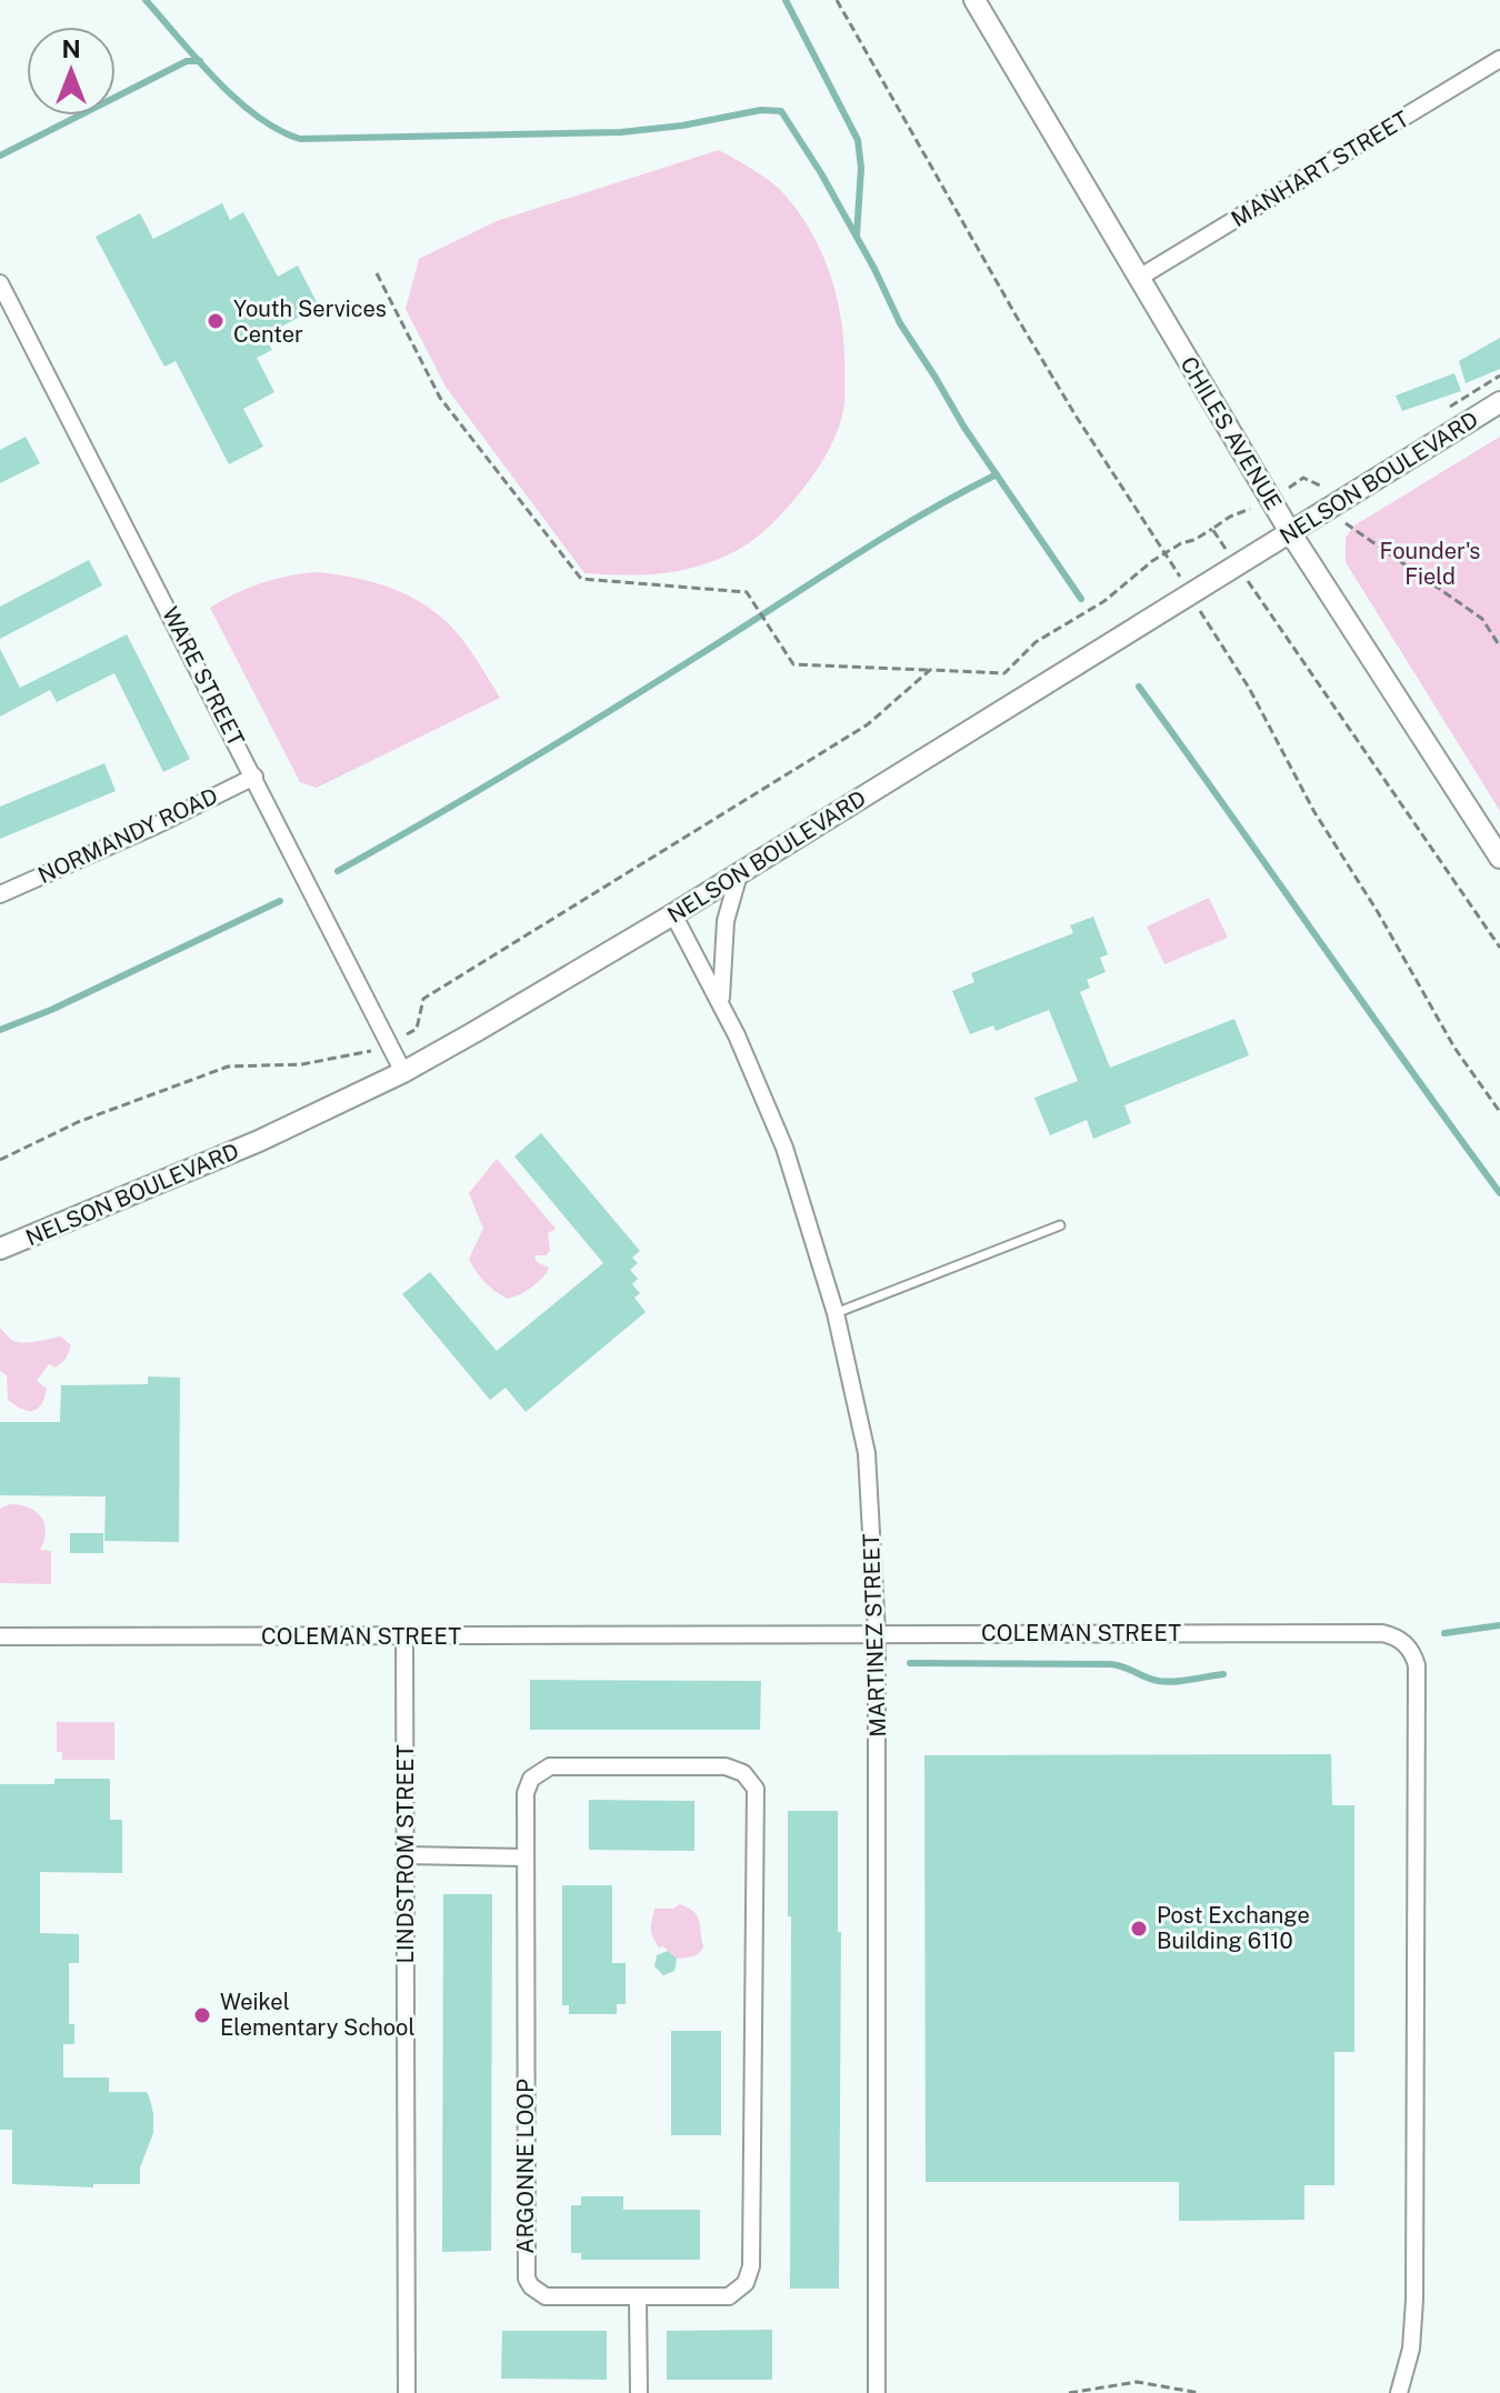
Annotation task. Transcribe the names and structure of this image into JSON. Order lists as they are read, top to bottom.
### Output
{
  "streets": {
    "street": [
      "MANHART STREET",
      "CHILES AVENUE",
      "NELSON BOULEVARD",
      "WARE STREET",
      "NORMANDY ROAD",
      "COLEMAN STREET",
      "MARTINEZ STREET",
      "LINDSTROM STREET",
      "ARGONNE LOOP"
    ]
  },
  "crossings": [
    ["MANHART STREET", "CHILES AVENUE"],
    ["CHILES AVENUE", "NELSON BOULEVARD"],
    ["NELSON BOULEVARD", "WARE STREET"],
    ["NELSON BOULEVARD", "MARTINEZ STREET"],
    ["WARE STREET", "NORMANDY ROAD"],
    ["COLEMAN STREET", "MARTINEZ STREET"],
    ["COLEMAN STREET", "LINDSTROM STREET"]
  ],
  "parks": ["Founder's Field"],
  "places": ["Youth Services Center", "Post Exchange Building 6110", "Weikel Elementary School"],
  "north": "top"
}
